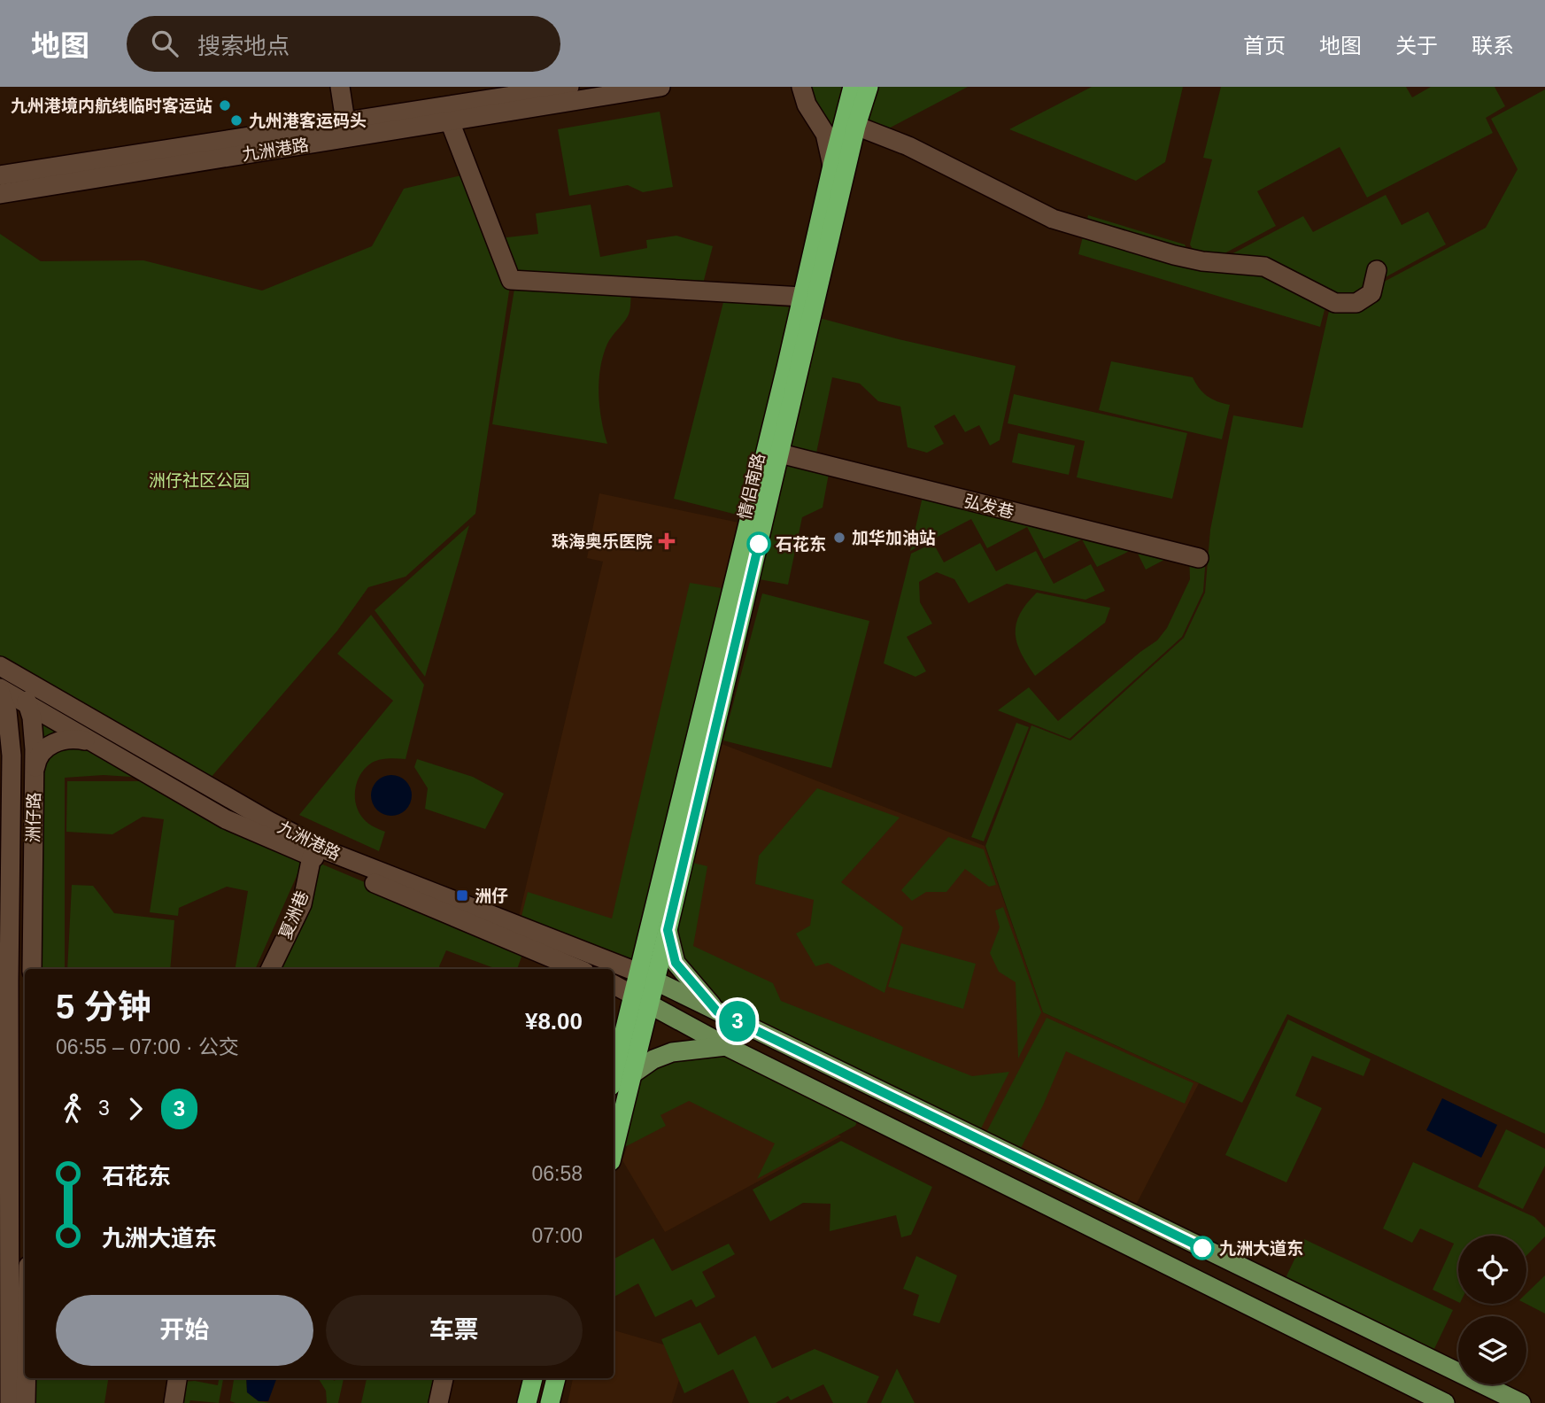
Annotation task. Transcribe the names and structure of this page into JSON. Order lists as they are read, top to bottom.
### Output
{
  "streets": {
    "highway": ["情侣南路"],
    "street": [
      "九洲港路",
      "弘发巷",
      "洲仔路",
      "夏洲巷"
    ]
  },
  "crossings": [
    ["九洲港路", "情侣南路"],
    ["九洲港路", "洲仔路"],
    ["九洲港路", "夏洲巷"],
    ["情侣南路", "弘发巷"]
  ],
  "parks": ["洲仔社区公园"],
  "places": {
    "other": [
      "九州港境内航线临时客运站",
      "九州港客运码头",
      "加华加油站",
      "石花东",
      "九洲大道东"
    ],
    "health": ["珠海奥乐医院"],
    "transit": ["洲仔"]
  },
  "lines": ["bus line 3"],
  "page": {
    "header": "地图",
    "search": "搜索地点",
    "nav": [
      "首页",
      "地图",
      "关于",
      "联系"
    ],
    "on_map": "3",
    "heading": ["5 分钟", "06:55 – 07:00 · 公交", "¥8.00"],
    "legs": ["3", "3"],
    "list": [
      {
        "name": "石花东",
        "value": "06:58"
      },
      {
        "name": "九洲大道东",
        "value": "07:00"
      }
    ],
    "buttons": ["开始", "车票"]
  }
}
